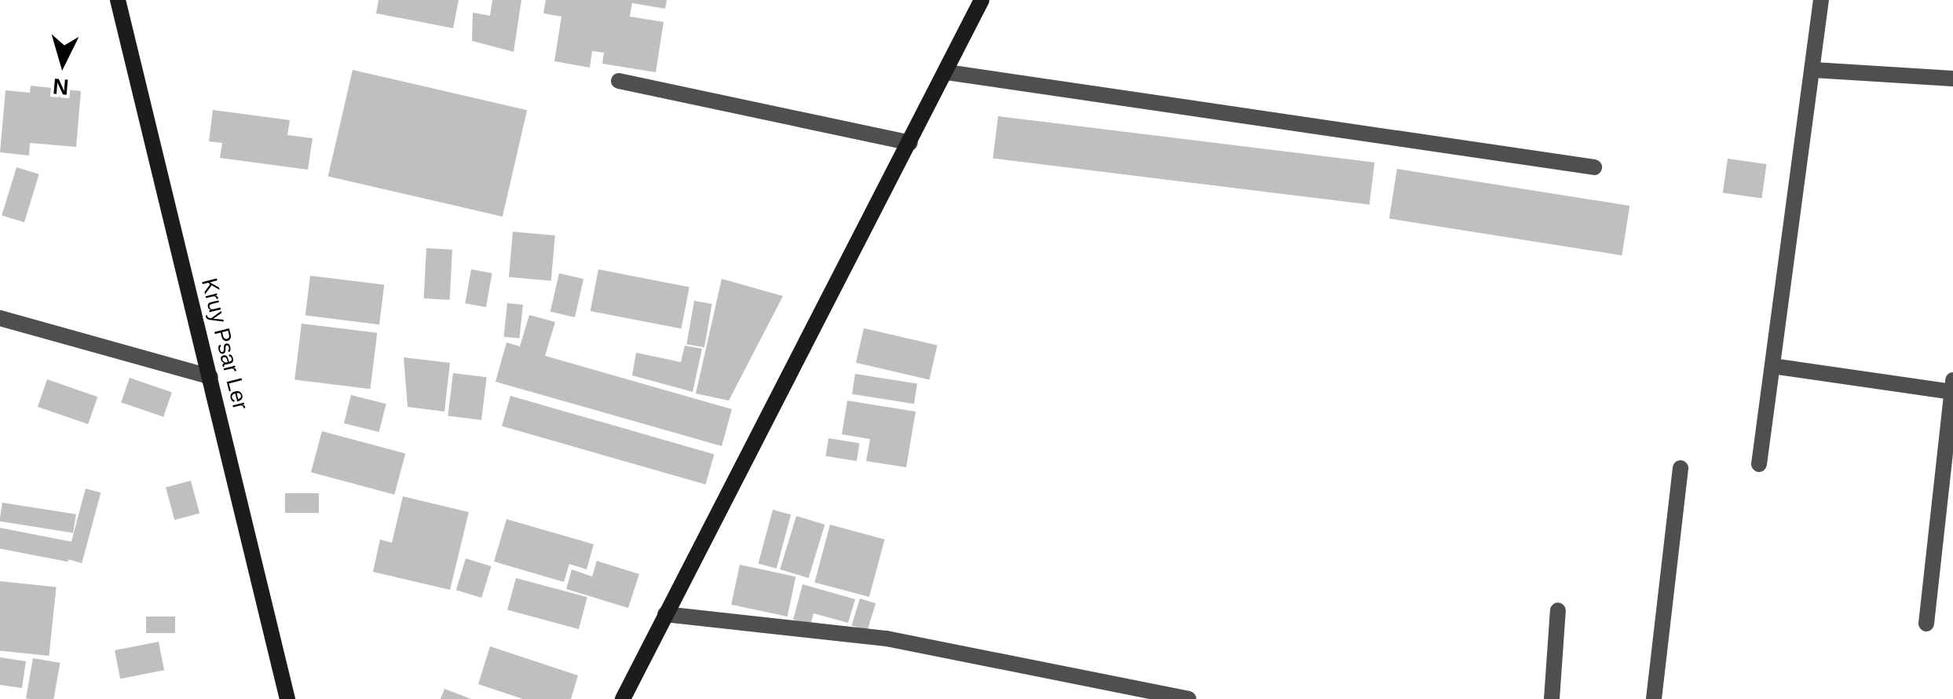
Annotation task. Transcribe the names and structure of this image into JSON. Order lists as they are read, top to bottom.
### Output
{
  "streets": {
    "street": ["Kruy Psar Ler"]
  },
  "north": "bottom"
}
